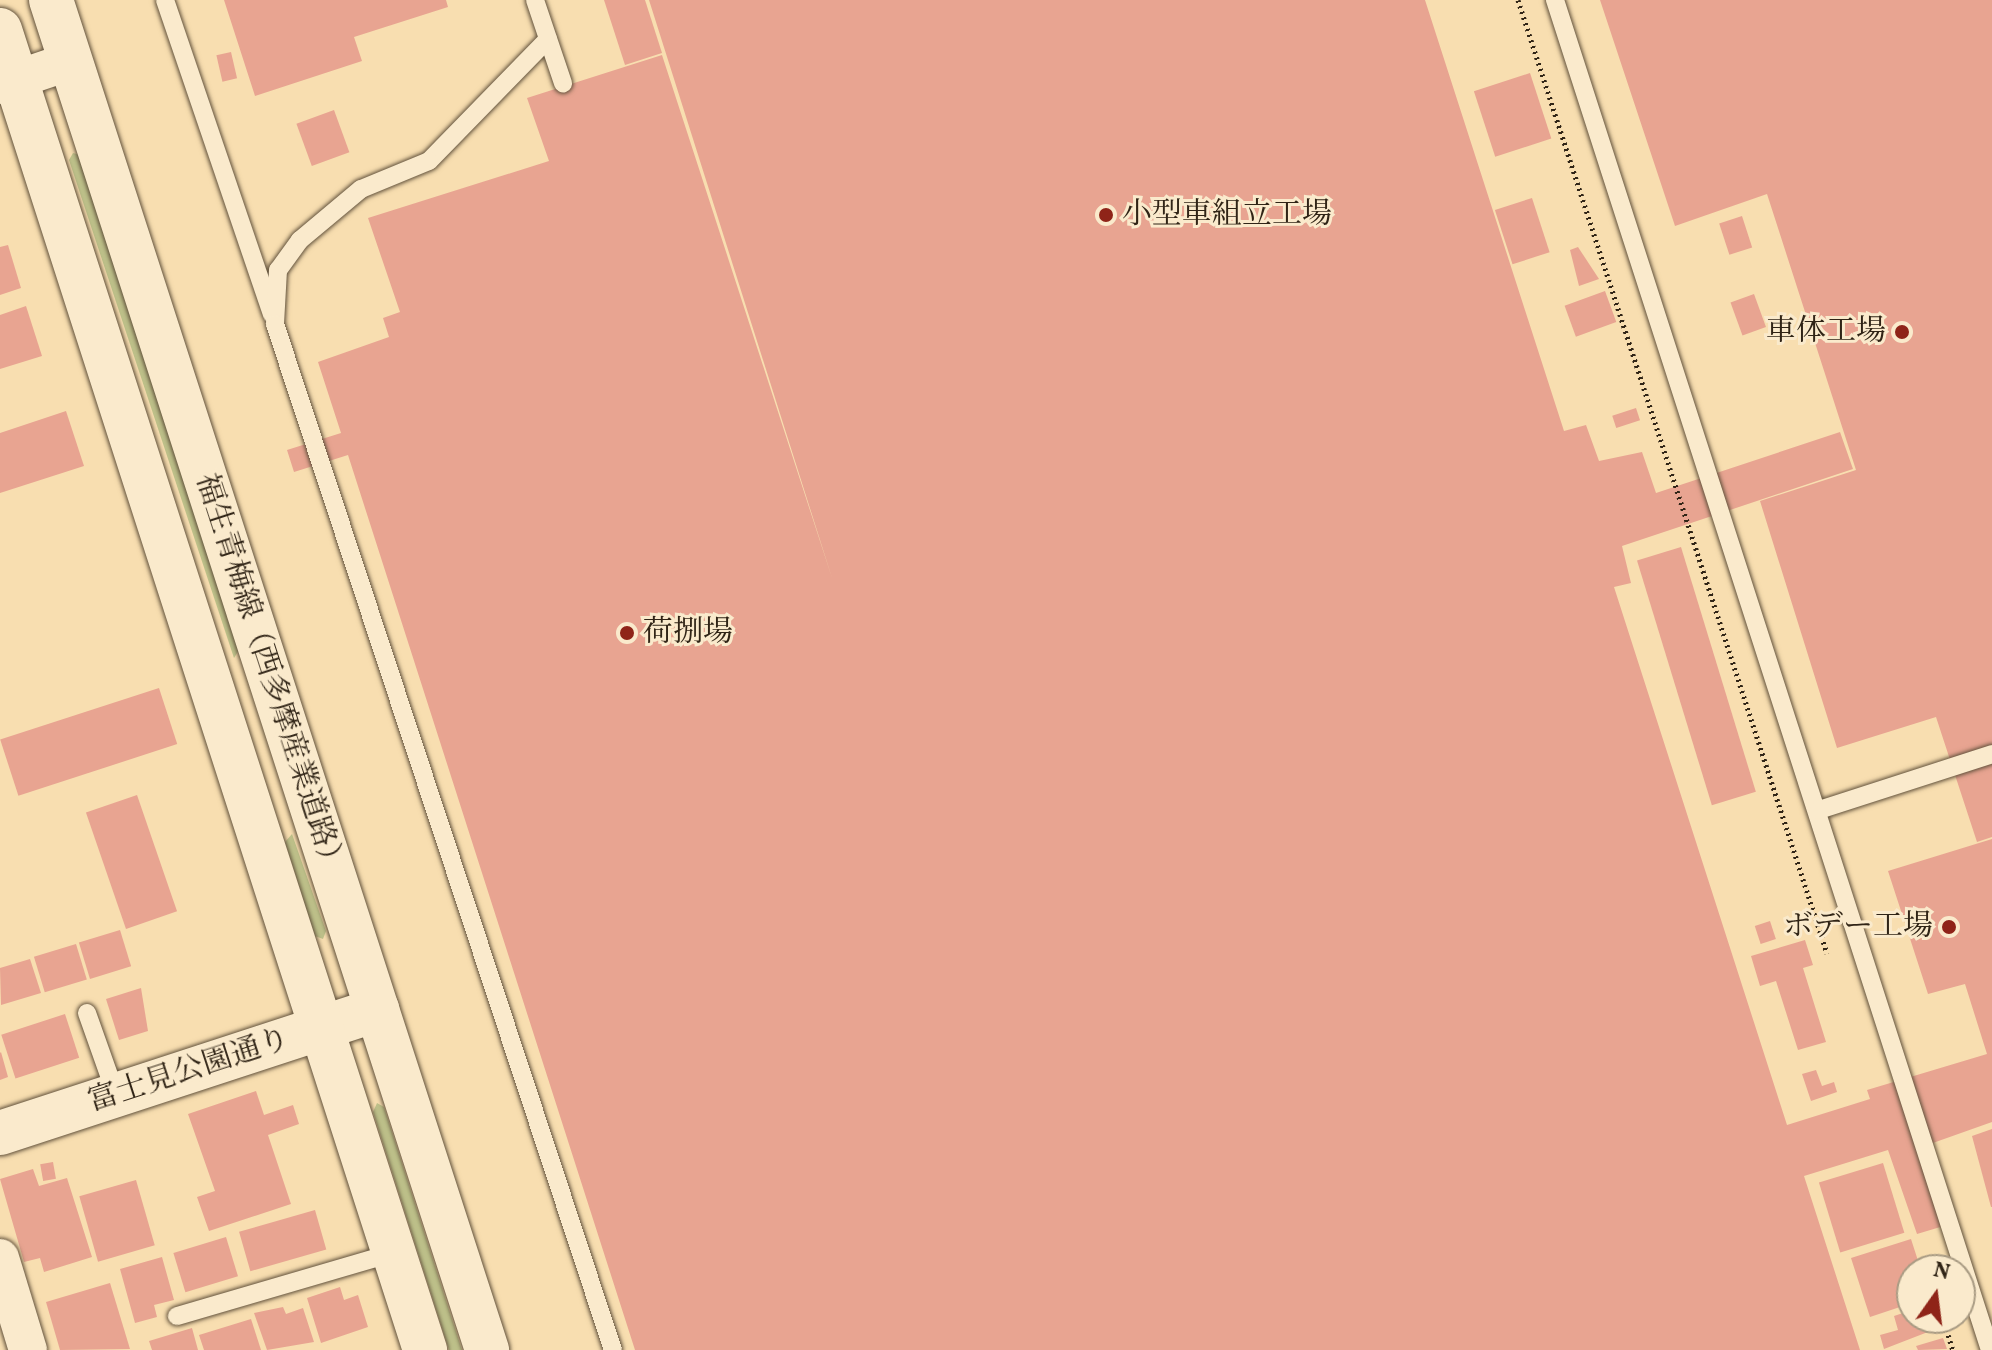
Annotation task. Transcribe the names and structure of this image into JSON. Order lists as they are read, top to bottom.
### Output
{
  "streets": {
    "main road": ["福生青梅線（西多摩産業道路）", "富士見公園通り"]
  },
  "crossings": [
    ["福生青梅線（西多摩産業道路）", "富士見公園通り"]
  ],
  "places": [
    "小型車組立工場",
    "車体工場",
    "荷捌場",
    "ボデー工場"
  ],
  "north": "top"
}
